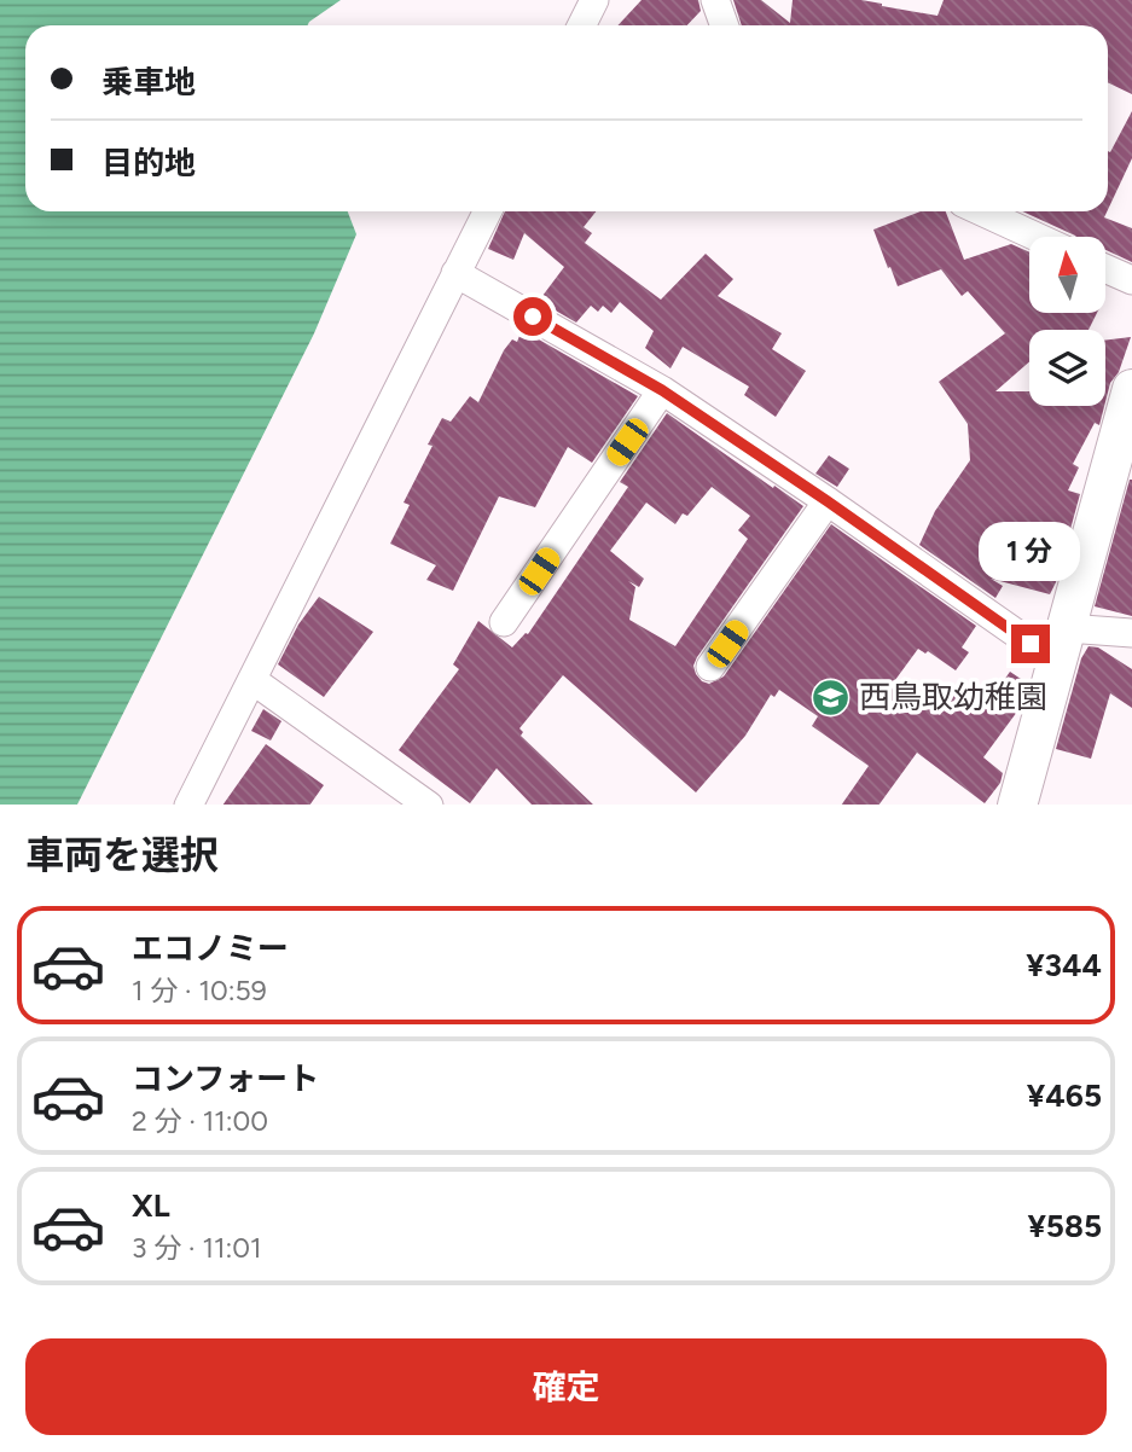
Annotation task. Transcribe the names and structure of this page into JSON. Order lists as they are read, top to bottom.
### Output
{
  "places": {
    "school or university": ["西鳥取幼稚園"]
  },
  "north": "top",
  "page": {
    "banner": ["乗車地", "目的地"],
    "bubble": "1 分",
    "heading": "車両を選択",
    "list": [
      {
        "name": "エコノミー",
        "note": "1 分 · 10:59",
        "value": "¥344"
      },
      {
        "name": "コンフォート",
        "note": "2 分 · 11:00",
        "value": "¥465"
      },
      {
        "name": "XL",
        "note": "3 分 · 11:01",
        "value": "¥585"
      }
    ],
    "buttons": "確定"
  }
}
